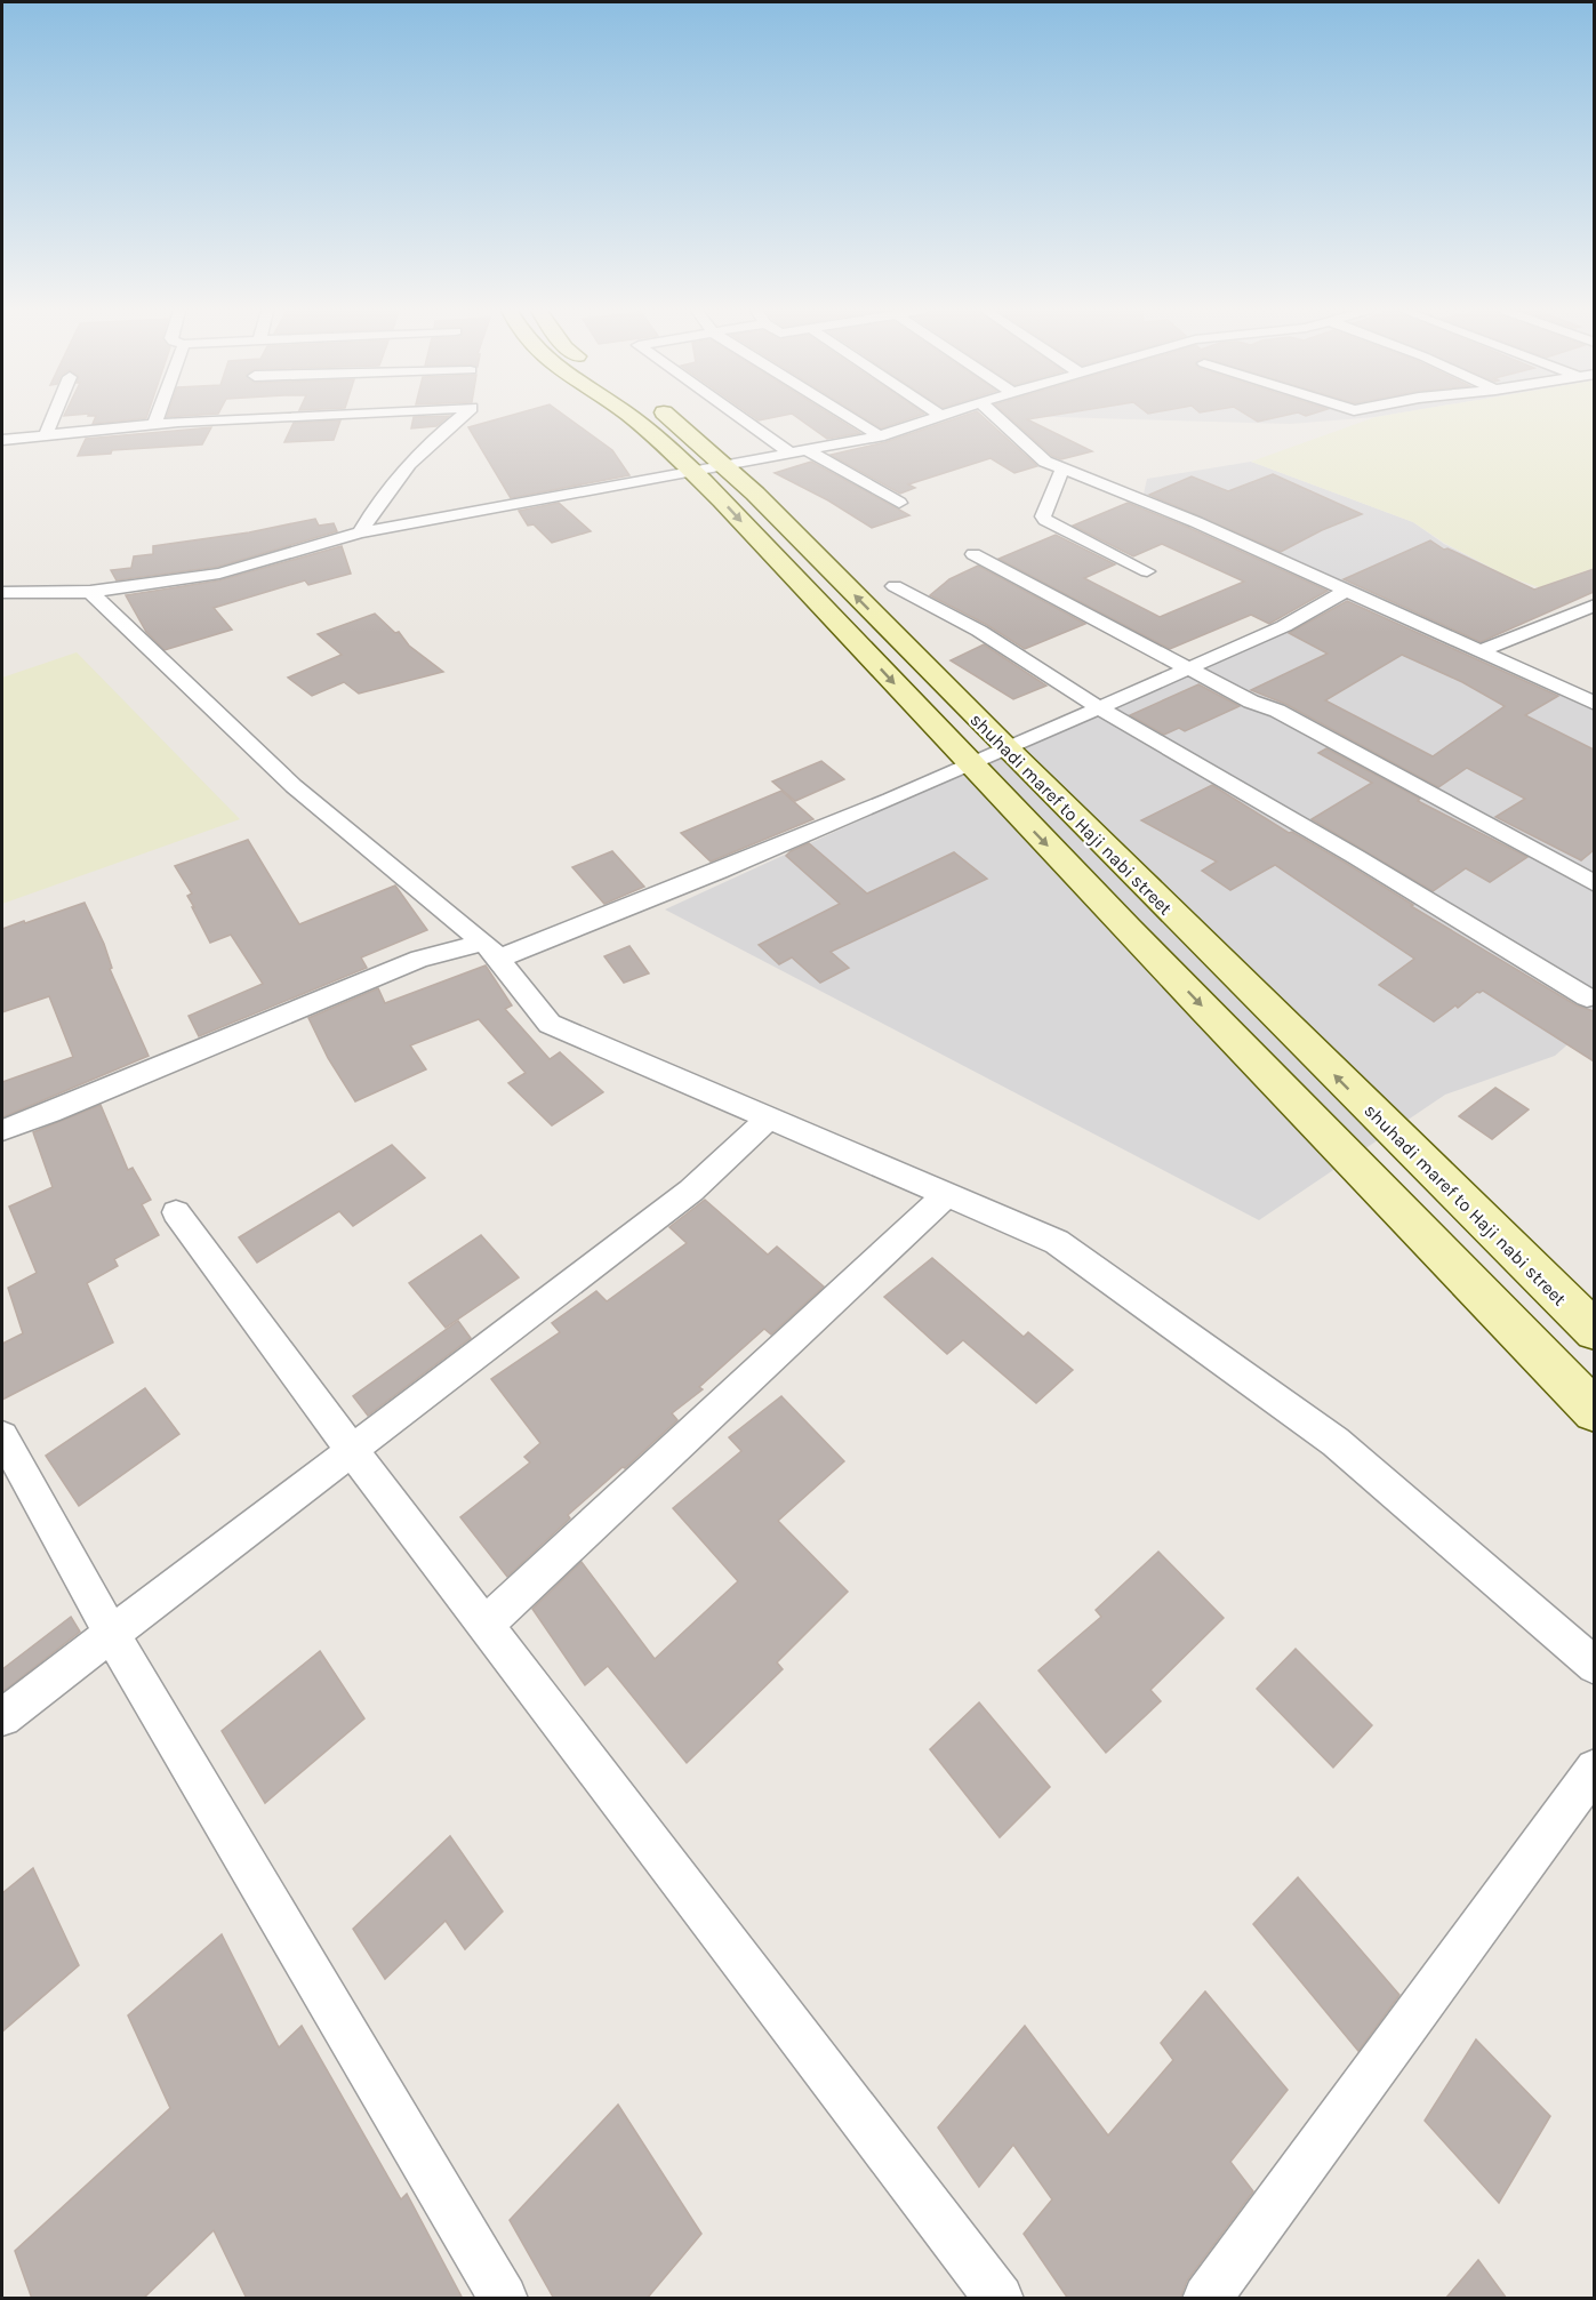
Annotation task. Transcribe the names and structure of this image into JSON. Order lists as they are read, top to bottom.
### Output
{
  "streets": {
    "main road": ["shuhadi maref to Haji nabi street"]
  }
}
